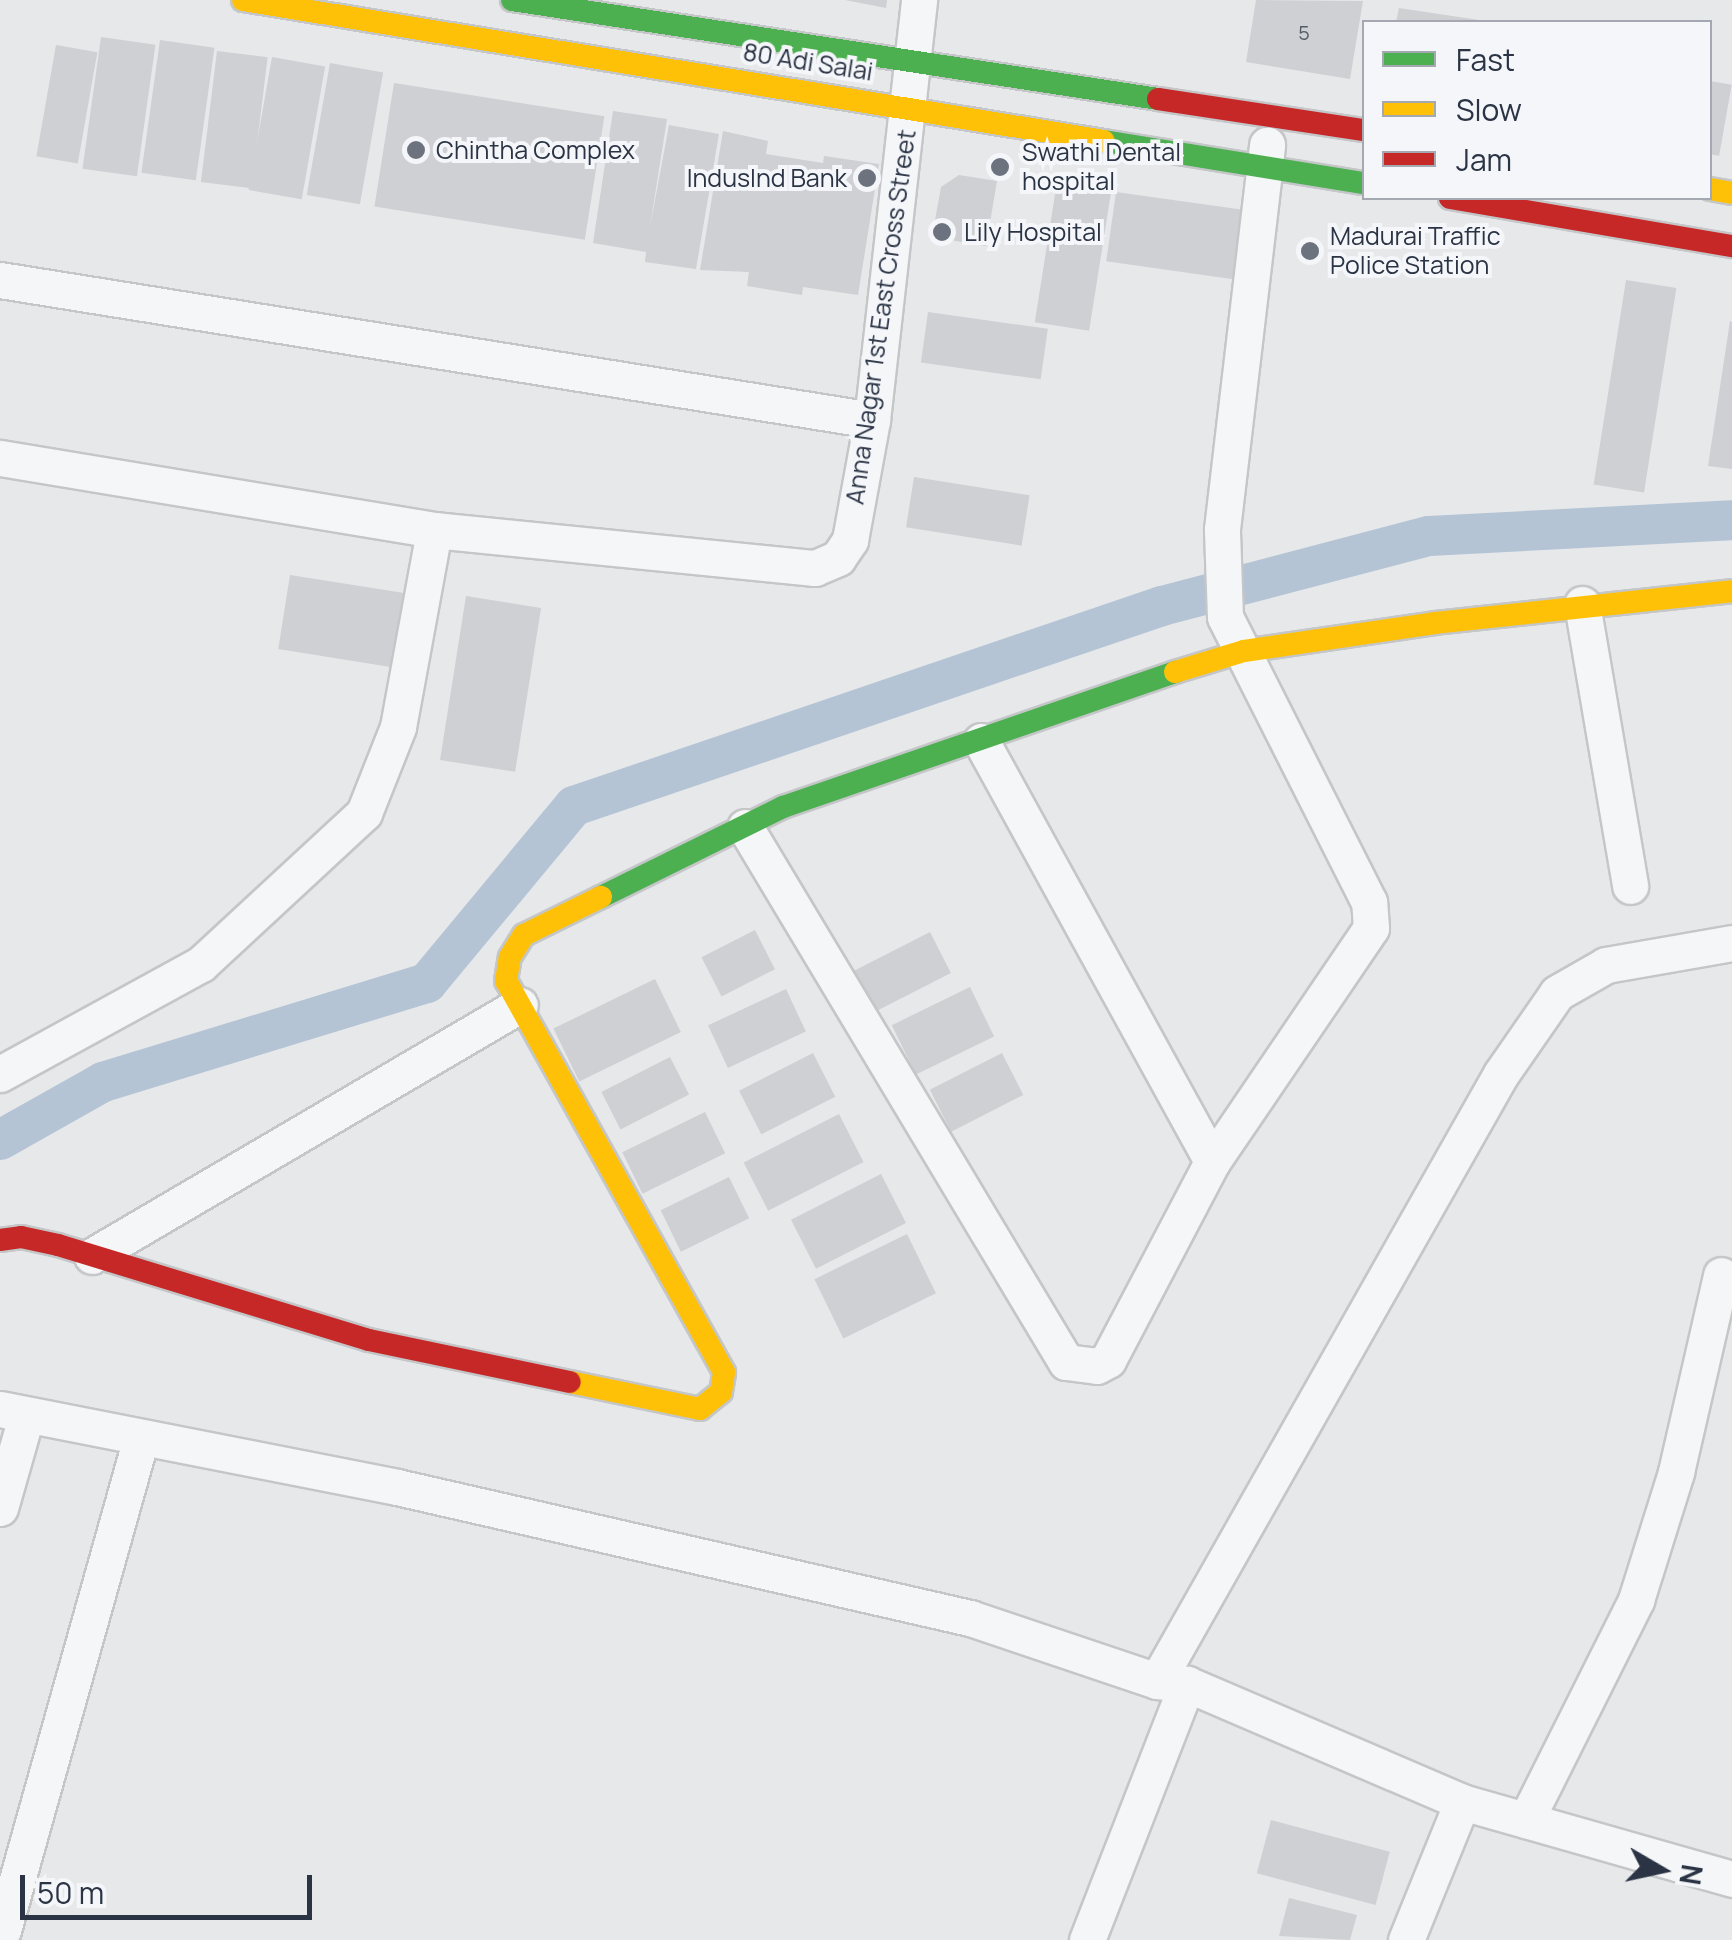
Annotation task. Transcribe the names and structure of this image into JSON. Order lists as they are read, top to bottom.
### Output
{
  "streets": {
    "street": ["80 Adi Salai", "Anna Nagar 1st East Cross Street"]
  },
  "crossings": [
    ["80 Adi Salai", "Anna Nagar 1st East Cross Street"]
  ],
  "places": [
    "Chintha Complex",
    "Swathi Dental hospital",
    "IndusInd Bank",
    "Lily Hospital",
    "Madurai Traffic Police Station"
  ],
  "house_numbers": ["5"],
  "legend": ["Fast", "Slow", "Jam"],
  "scale_bar": "50 m",
  "north": "right"
}
